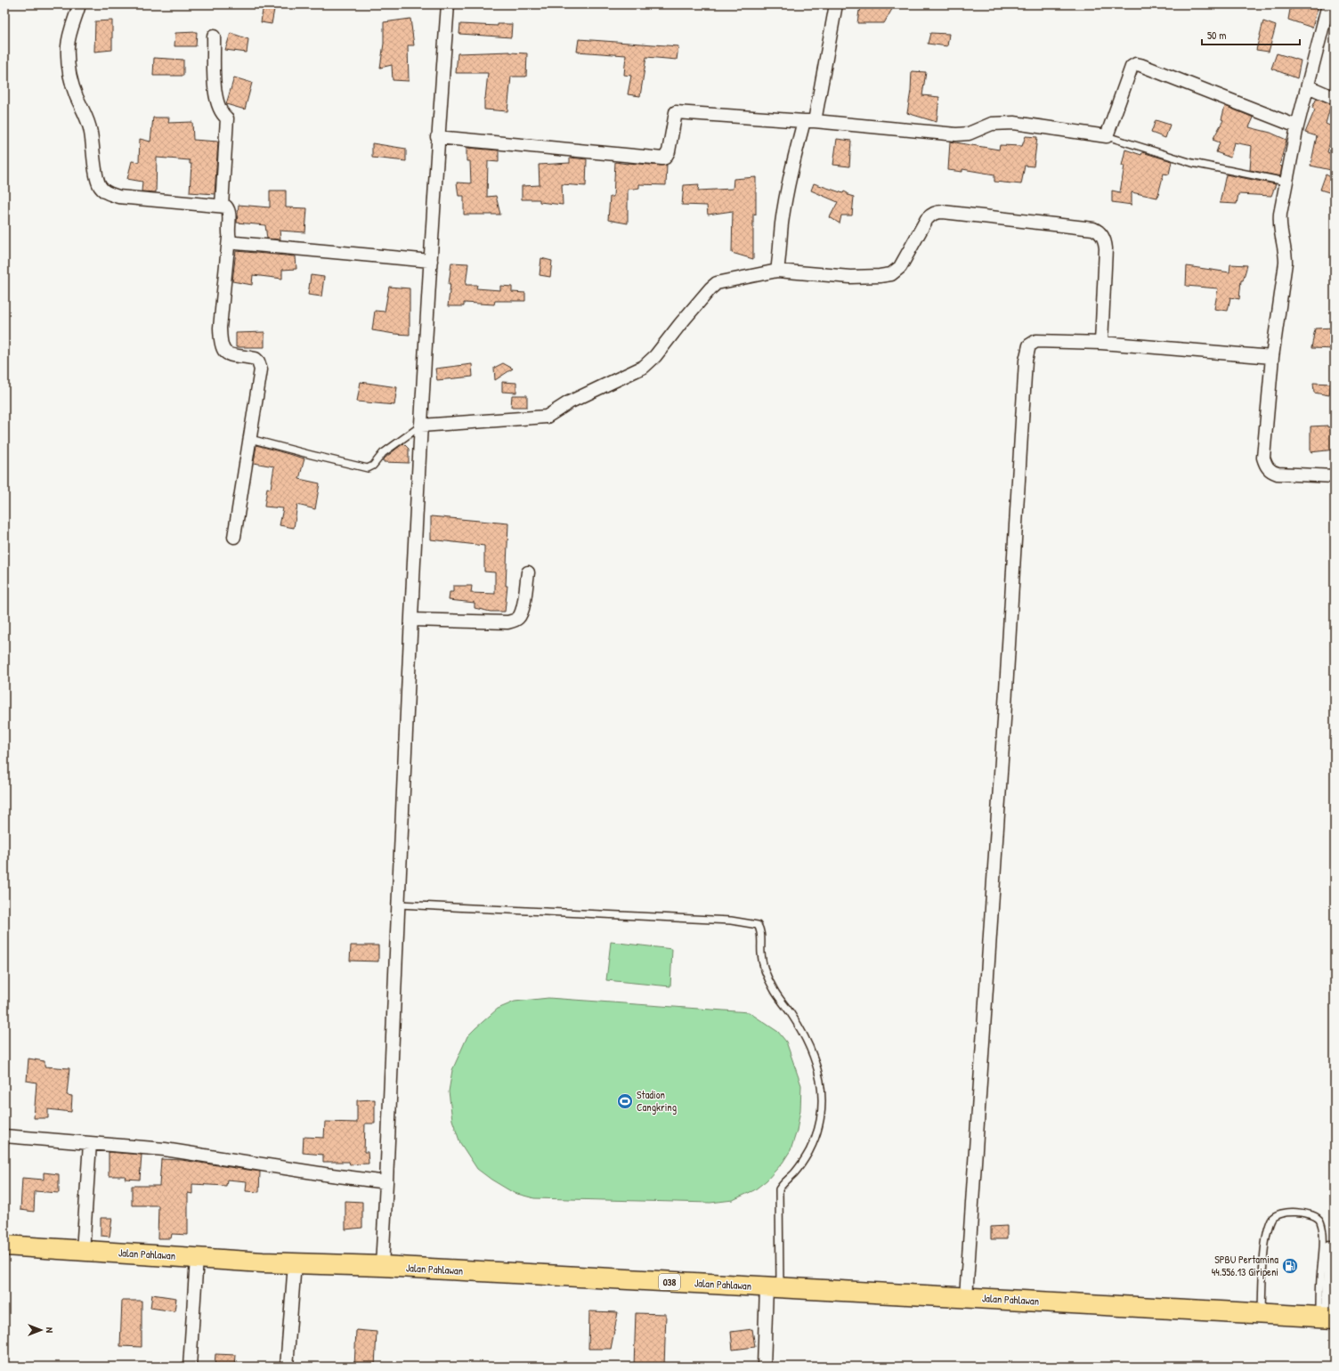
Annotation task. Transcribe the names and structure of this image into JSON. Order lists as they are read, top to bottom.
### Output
{
  "streets": {
    "main road": ["Jalan Pahlawan", "038"]
  },
  "places": {
    "sports": ["Stadion Cangkring"],
    "fuel station": ["SPBU Pertamina 44.556.13 Giripeni"]
  },
  "scale_bar": "50 m",
  "north": "right"
}
